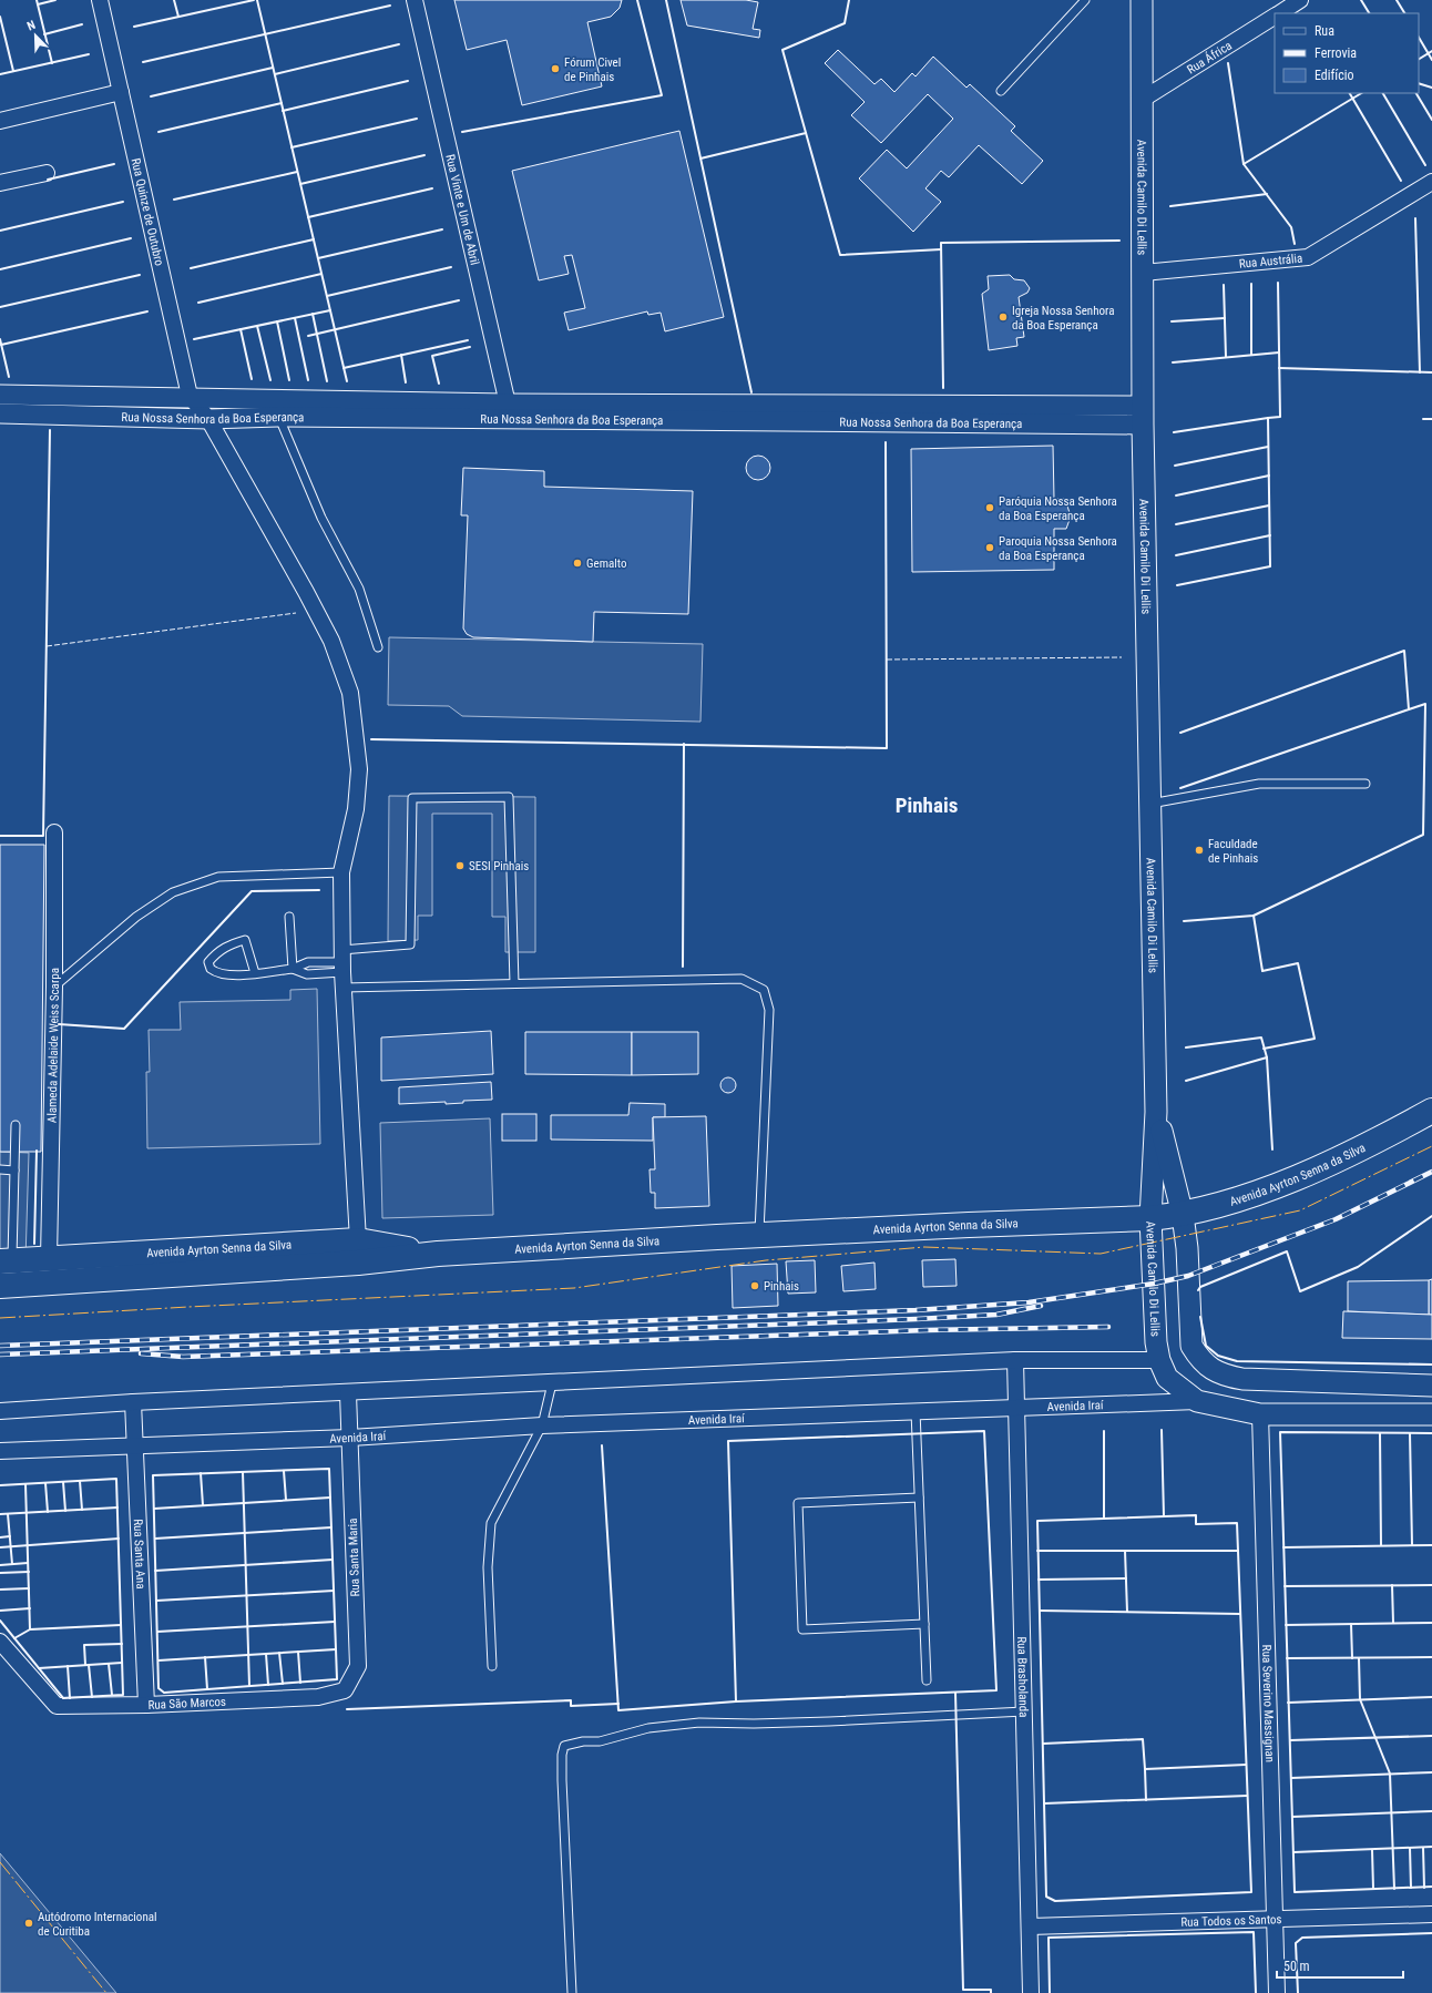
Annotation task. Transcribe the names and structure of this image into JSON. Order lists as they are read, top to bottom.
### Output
{
  "streets": {
    "main road": ["Avenida Camilo Di Lellis", "Avenida Ayrton Senna da Silva", "Avenida Iraí"],
    "street": [
      "Rua África",
      "Rua Vinte e Um de Abril",
      "Rua Quinze de Outubro",
      "Rua Austrália",
      "Rua Nossa Senhora da Boa Esperança",
      "Alameda Adelaide Weiss Scarpa",
      "Rua Santa Ana",
      "Rua Santa Maria",
      "Rua Brasholanda",
      "Rua São Marcos",
      "Rua Severino Massignan",
      "Rua Todos os Santos"
    ]
  },
  "crossings": [
    ["Rua África", "Avenida Camilo Di Lellis"],
    ["Avenida Camilo Di Lellis", "Rua Austrália"],
    ["Avenida Camilo Di Lellis", "Rua Nossa Senhora da Boa Esperança"],
    ["Avenida Camilo Di Lellis", "Avenida Ayrton Senna da Silva"],
    ["Avenida Camilo Di Lellis", "Avenida Iraí"],
    ["Rua Vinte e Um de Abril", "Rua Nossa Senhora da Boa Esperança"],
    ["Rua Quinze de Outubro", "Rua Nossa Senhora da Boa Esperança"],
    ["Rua Quinze de Outubro", "Avenida Ayrton Senna da Silva"],
    ["Alameda Adelaide Weiss Scarpa", "Avenida Ayrton Senna da Silva"],
    ["Avenida Iraí", "Rua Santa Ana"],
    ["Avenida Iraí", "Rua Santa Maria"],
    ["Avenida Iraí", "Rua Brasholanda"],
    ["Avenida Iraí", "Rua Severino Massignan"],
    ["Rua Santa Ana", "Rua São Marcos"],
    ["Rua Santa Maria", "Rua São Marcos"],
    ["Rua Brasholanda", "Rua Todos os Santos"],
    ["Rua Severino Massignan", "Rua Todos os Santos"]
  ],
  "districts": ["Pinhais"],
  "places": [
    "Fórum Civel de Pinhais",
    "Igreja Nossa Senhora da Boa Esperança",
    "Paróquia Nossa Senhora da Boa Esperança",
    "Paroquia Nossa Senhora da Boa Esperança",
    "Gemalto",
    "Faculdade de Pinhais",
    "SESI Pinhais",
    "Pinhais",
    "Autódromo Internacional de Curitiba"
  ],
  "legend": ["Rua", "Ferrovia", "Edifício"],
  "scale_bar": "50 m",
  "north": "top left"
}
